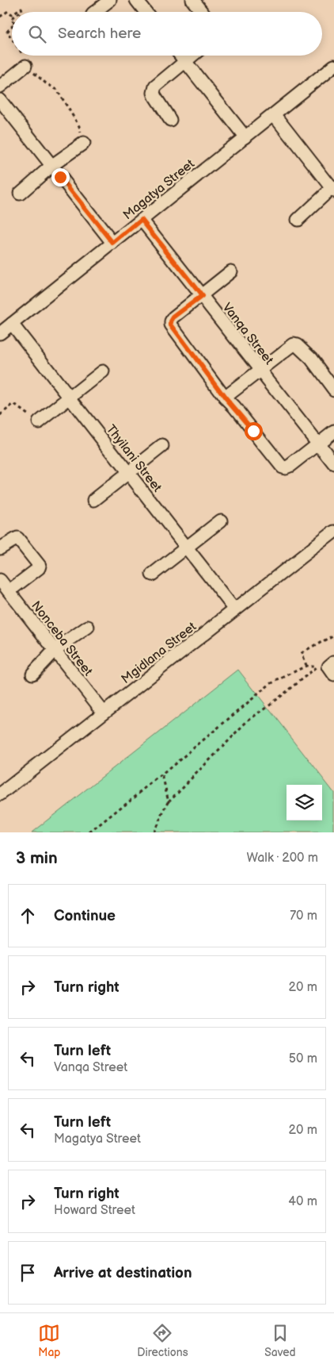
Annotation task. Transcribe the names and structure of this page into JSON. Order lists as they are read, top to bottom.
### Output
{
  "streets": {
    "street": [
      "Magatya Street",
      "Vanqa Street",
      "Thyilani Street",
      "Nonceba Street",
      "Mgidlana Street"
    ]
  },
  "crossings": [
    ["Magatya Street", "Vanqa Street"],
    ["Magatya Street", "Thyilani Street"],
    ["Thyilani Street", "Mgidlana Street"],
    ["Nonceba Street", "Mgidlana Street"]
  ],
  "page": {
    "search": "Search here",
    "heading": ["3 min", "Walk · 200 m"],
    "list": [
      ["Continue", "70 m"],
      ["Turn right", "20 m"],
      ["Turn left", "Vanqa Street", "50 m"],
      ["Turn left", "Magatya Street", "20 m"],
      ["Turn right", "Howard Street", "40 m"],
      "Arrive at destination"
    ],
    "nav": ["Map", "Directions", "Saved"]
  }
}
